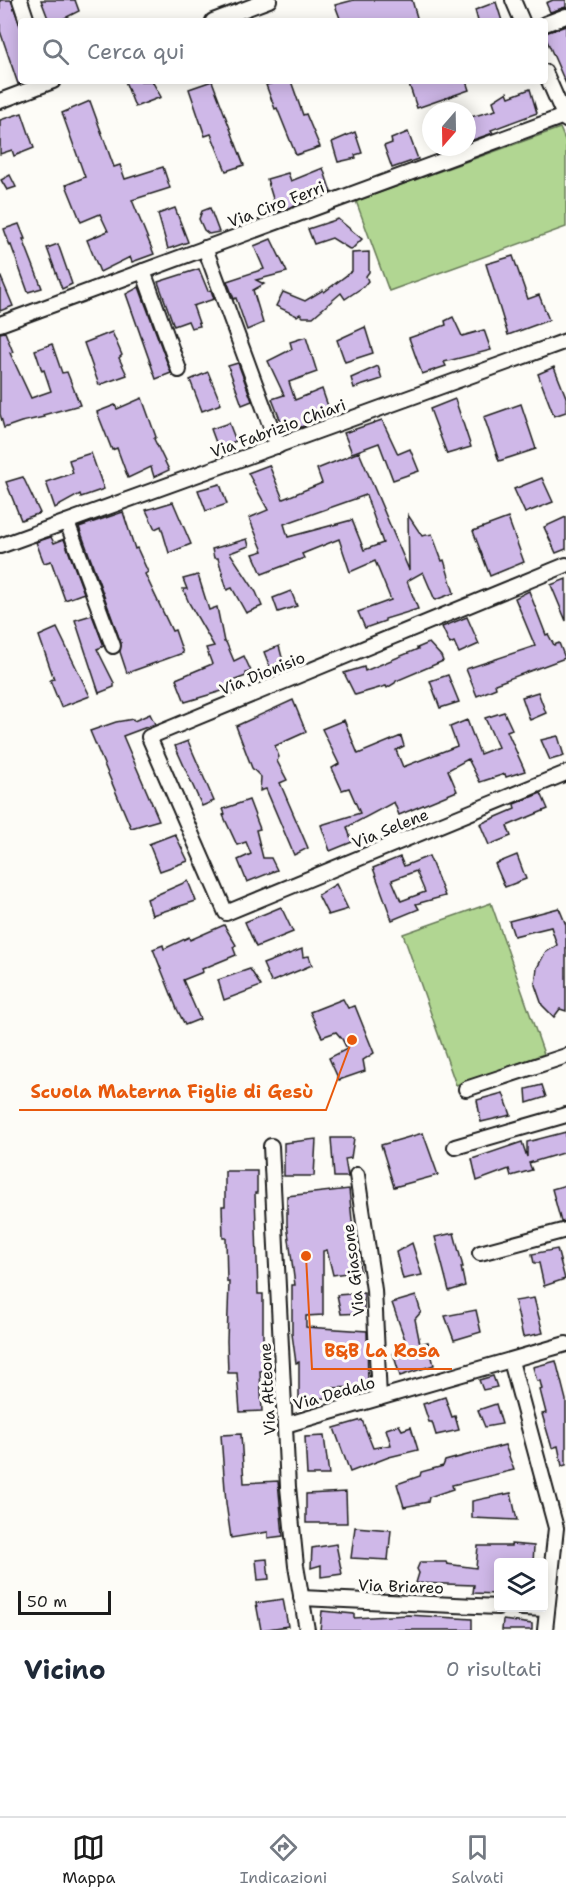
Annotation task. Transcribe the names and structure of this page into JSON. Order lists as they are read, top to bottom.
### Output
{
  "streets": {
    "street": [
      "Via Ciro Ferri",
      "Via Fabrizio Chiari",
      "Via Dionisio",
      "Via Selene",
      "Via Giasone",
      "Via Atteone",
      "Via Dedalo",
      "Via Briareo"
    ]
  },
  "crossings": [
    ["Via Dionisio", "Via Selene"],
    ["Via Giasone", "Via Dedalo"],
    ["Via Atteone", "Via Dedalo"],
    ["Via Atteone", "Via Briareo"]
  ],
  "places": ["Scuola Materna Figlie di Gesù", "B&B La Rosa"],
  "scale_bar": "50 m",
  "north": "bottom",
  "page": {
    "search": "Cerca qui",
    "scale": "50 m",
    "heading": ["Vicino", "0 risultati"],
    "nav": ["Mappa", "Indicazioni", "Salvati"]
  }
}
